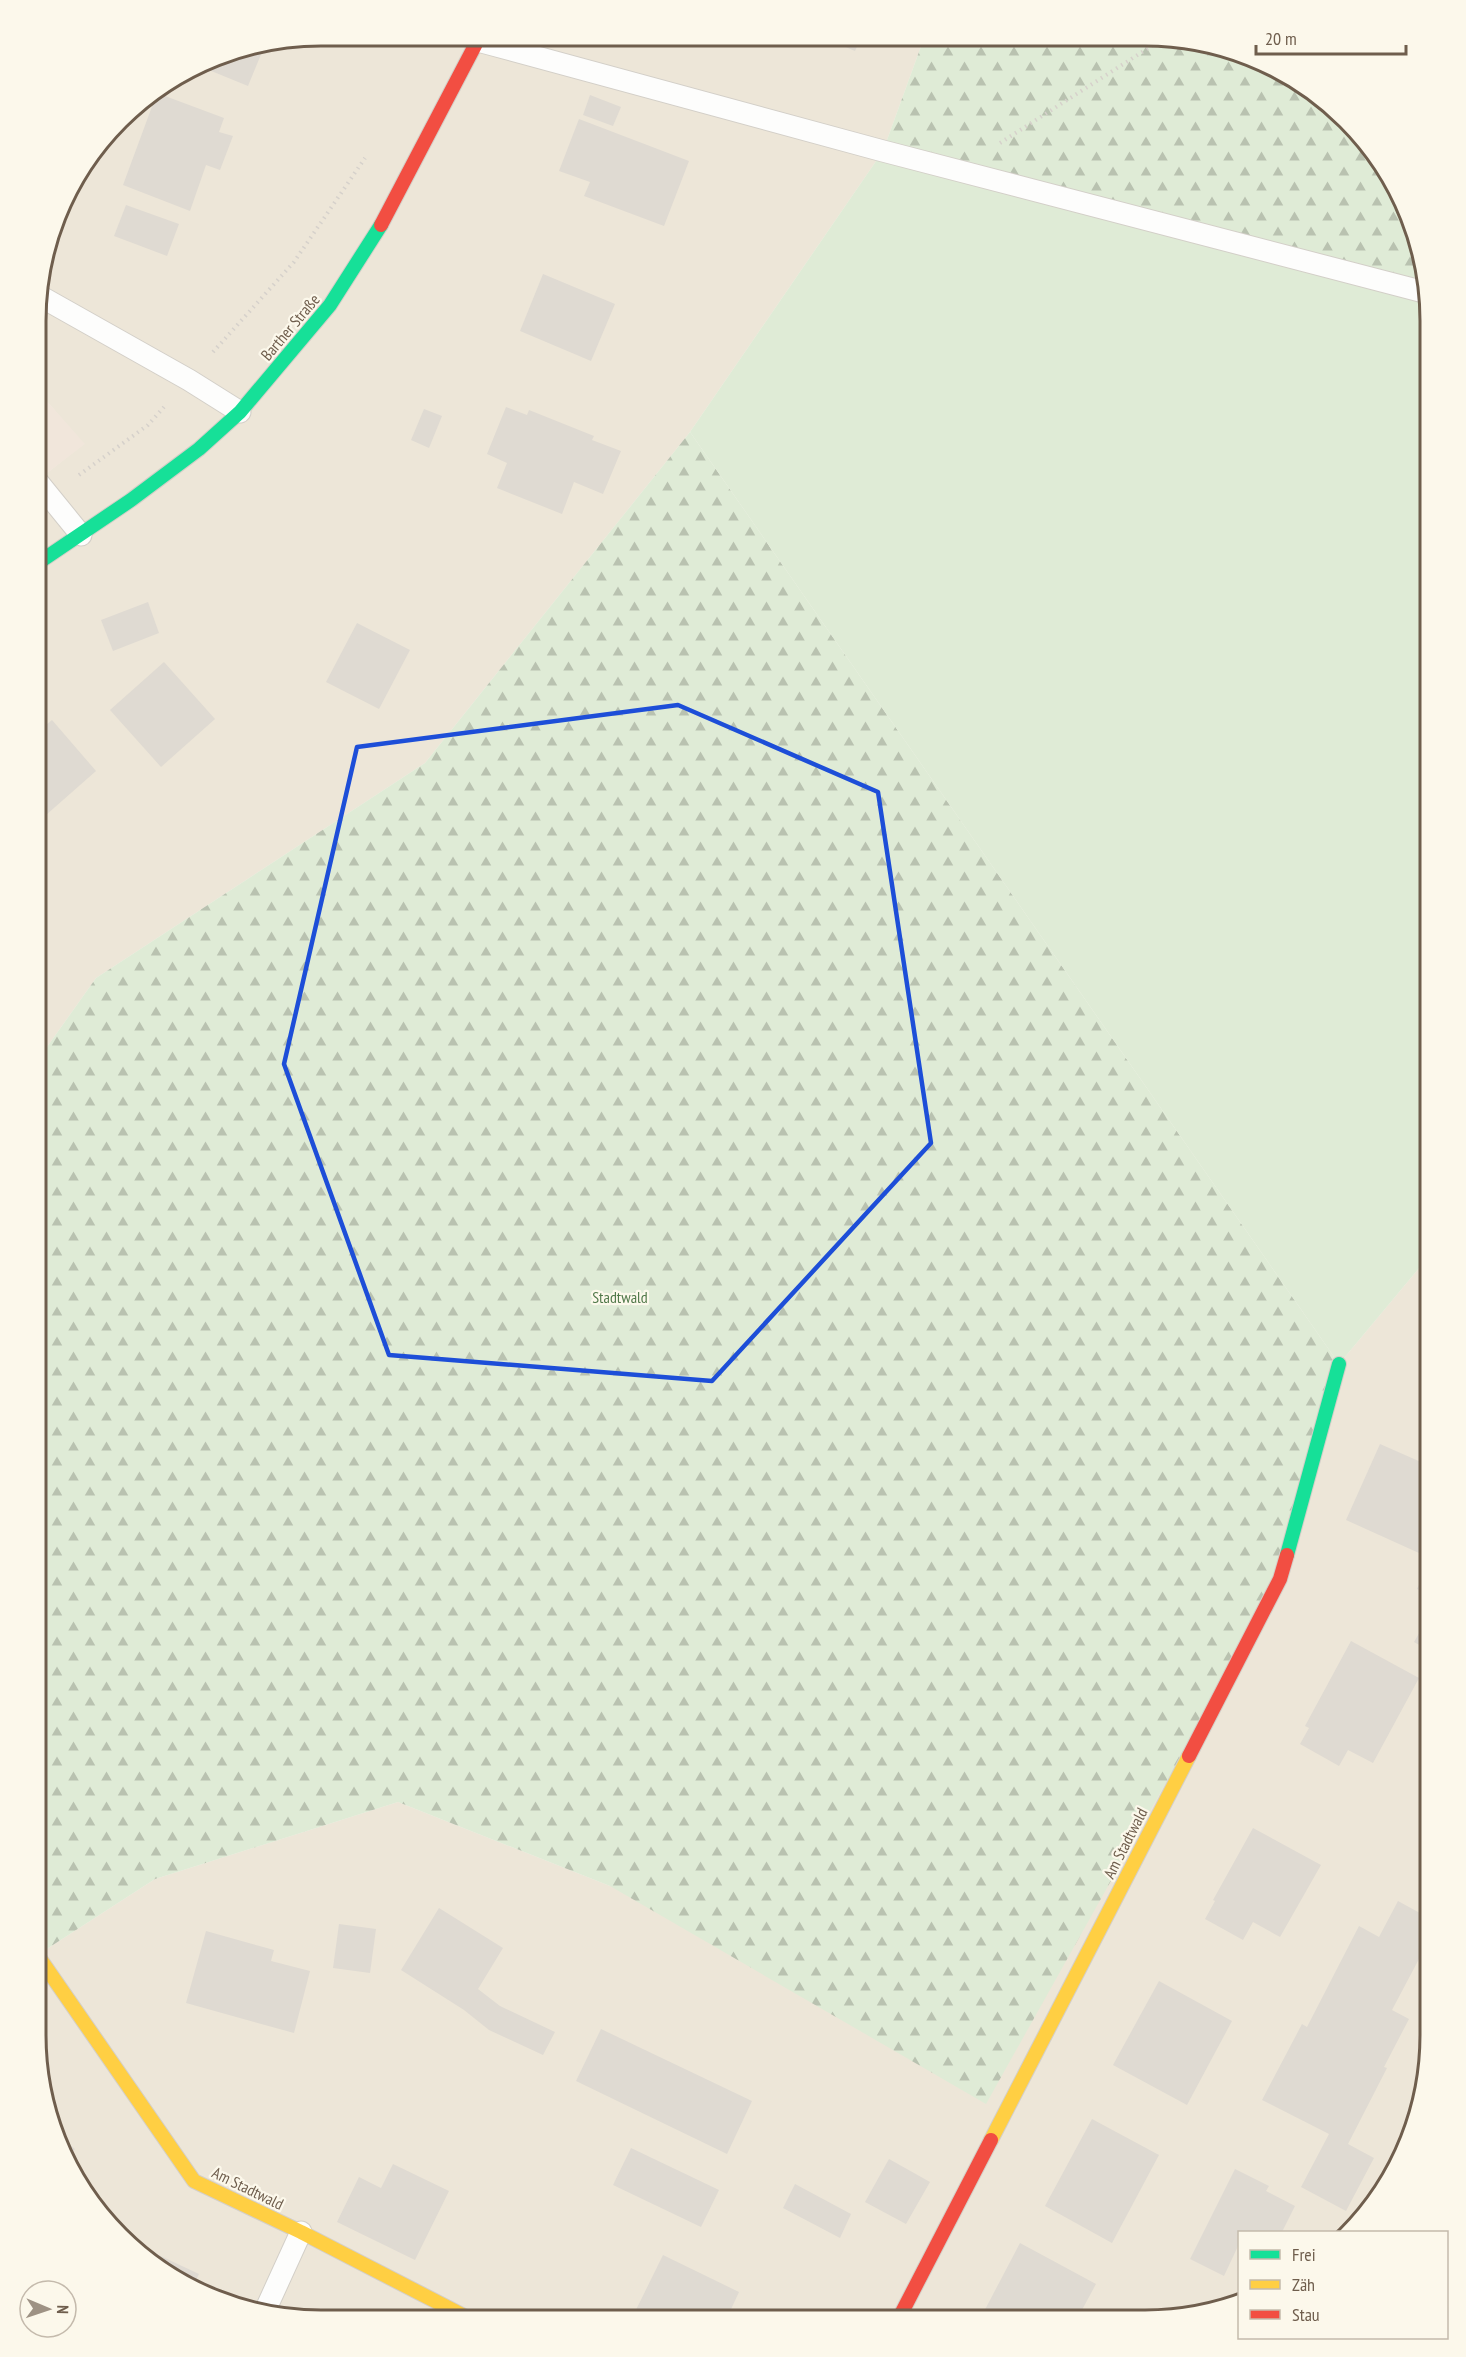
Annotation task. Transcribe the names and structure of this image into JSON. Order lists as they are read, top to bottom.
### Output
{
  "streets": {
    "street": ["Barther Straße", "Am Stadtwald"]
  },
  "parks": ["Stadtwald"],
  "legend": ["Frei", "Zäh", "Stau"],
  "scale_bar": "20 m",
  "north": "right"
}
